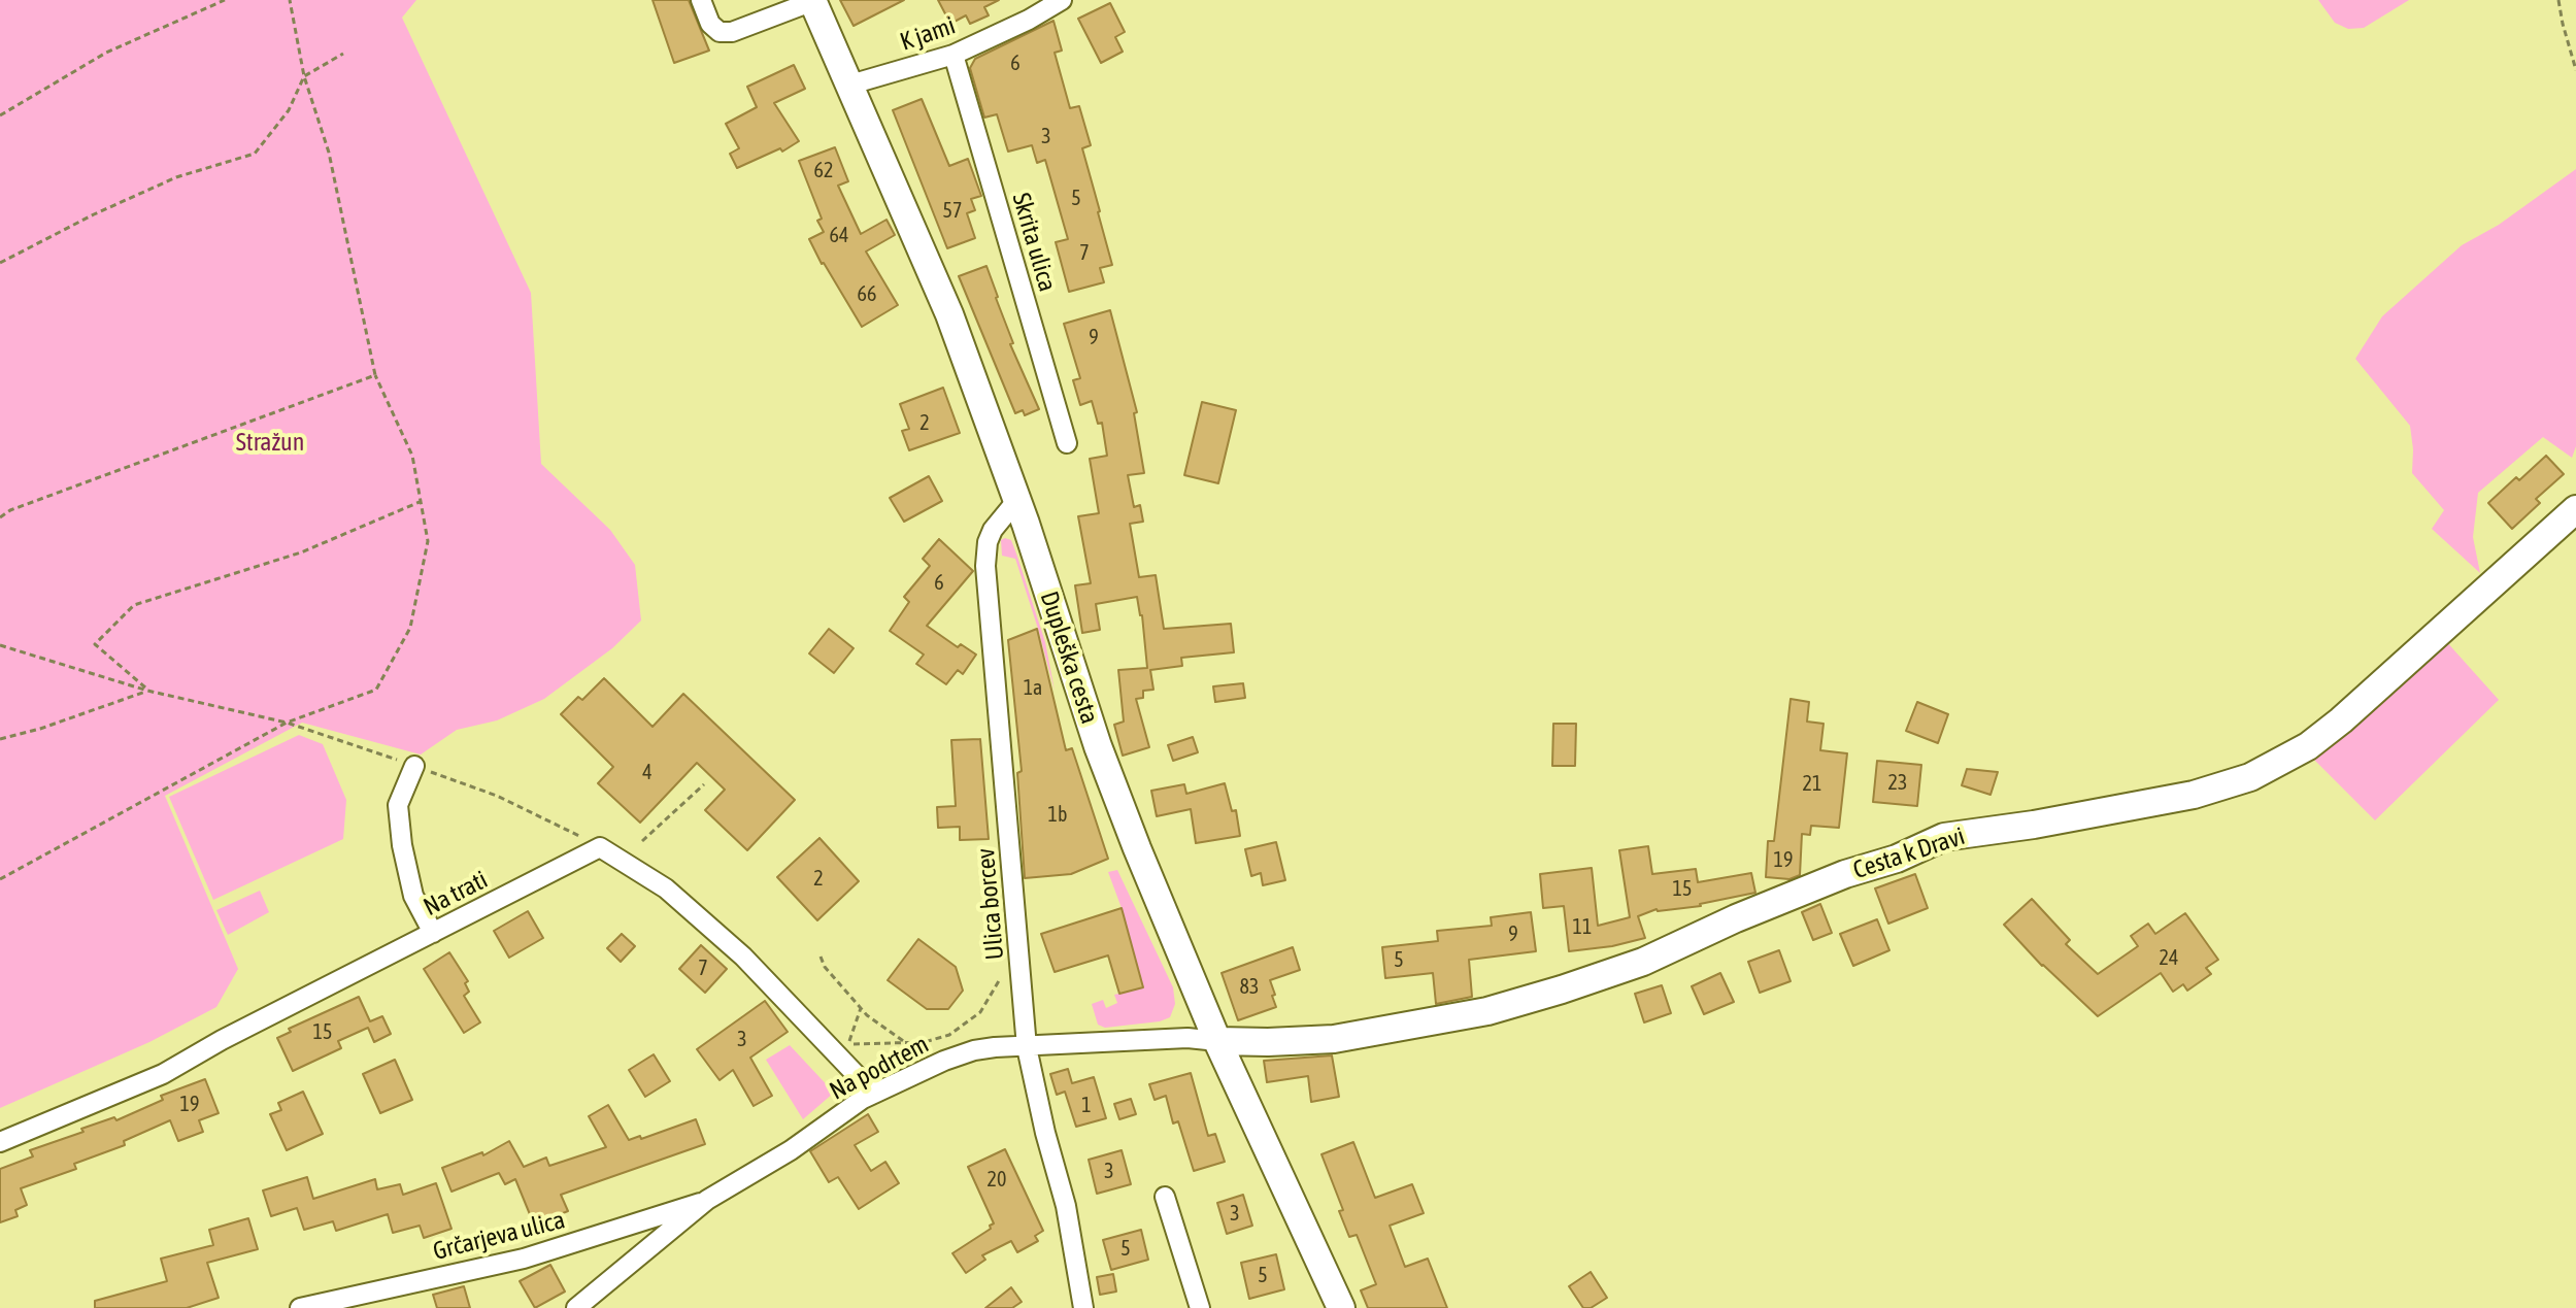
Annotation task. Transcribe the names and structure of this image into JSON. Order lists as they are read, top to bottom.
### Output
{
  "streets": {
    "street": [
      "K jami",
      "Skrita ulica",
      "Dupleška cesta",
      "Cesta k Dravi",
      "Na trati",
      "Ulica borcev",
      "Na podrtem",
      "Grčarjeva ulica"
    ]
  },
  "crossings": [
    ["K jami", "Skrita ulica"],
    ["K jami", "Dupleška cesta"],
    ["Dupleška cesta", "Cesta k Dravi"],
    ["Dupleška cesta", "Ulica borcev"],
    ["Dupleška cesta", "Na podrtem"],
    ["Cesta k Dravi", "Na podrtem"],
    ["Ulica borcev", "Na podrtem"],
    ["Na podrtem", "Grčarjeva ulica"]
  ],
  "parks": ["Stražun"],
  "house_numbers": [
    "6",
    "3",
    "62",
    "5",
    "57",
    "64",
    "7",
    "66",
    "9",
    "2",
    "6",
    "1a",
    "4",
    "23",
    "21",
    "1b",
    "19",
    "2",
    "15",
    "11",
    "9",
    "24",
    "5",
    "7",
    "83",
    "15",
    "3",
    "19",
    "1",
    "3",
    "20",
    "3",
    "5",
    "5"
  ]
}
